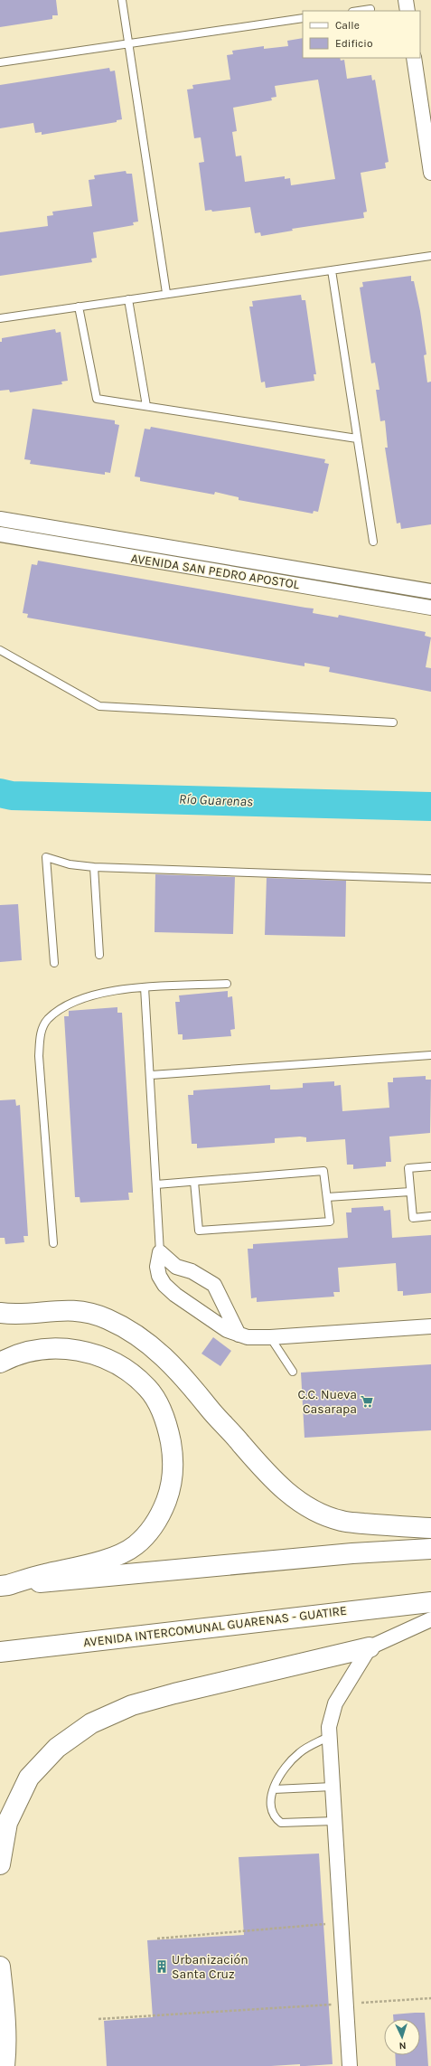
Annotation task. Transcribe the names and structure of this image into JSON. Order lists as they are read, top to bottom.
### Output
{
  "streets": {
    "main road": ["AVENIDA INTERCOMUNAL GUARENAS - GUATIRE"],
    "street": ["AVENIDA SAN PEDRO APOSTOL"]
  },
  "water": ["Río Guarenas"],
  "places": {
    "supermarket": ["C.C. Nueva Casarapa"],
    "building": ["Urbanización Santa Cruz"]
  },
  "legend": ["Calle", "Edificio"],
  "north": "bottom"
}
